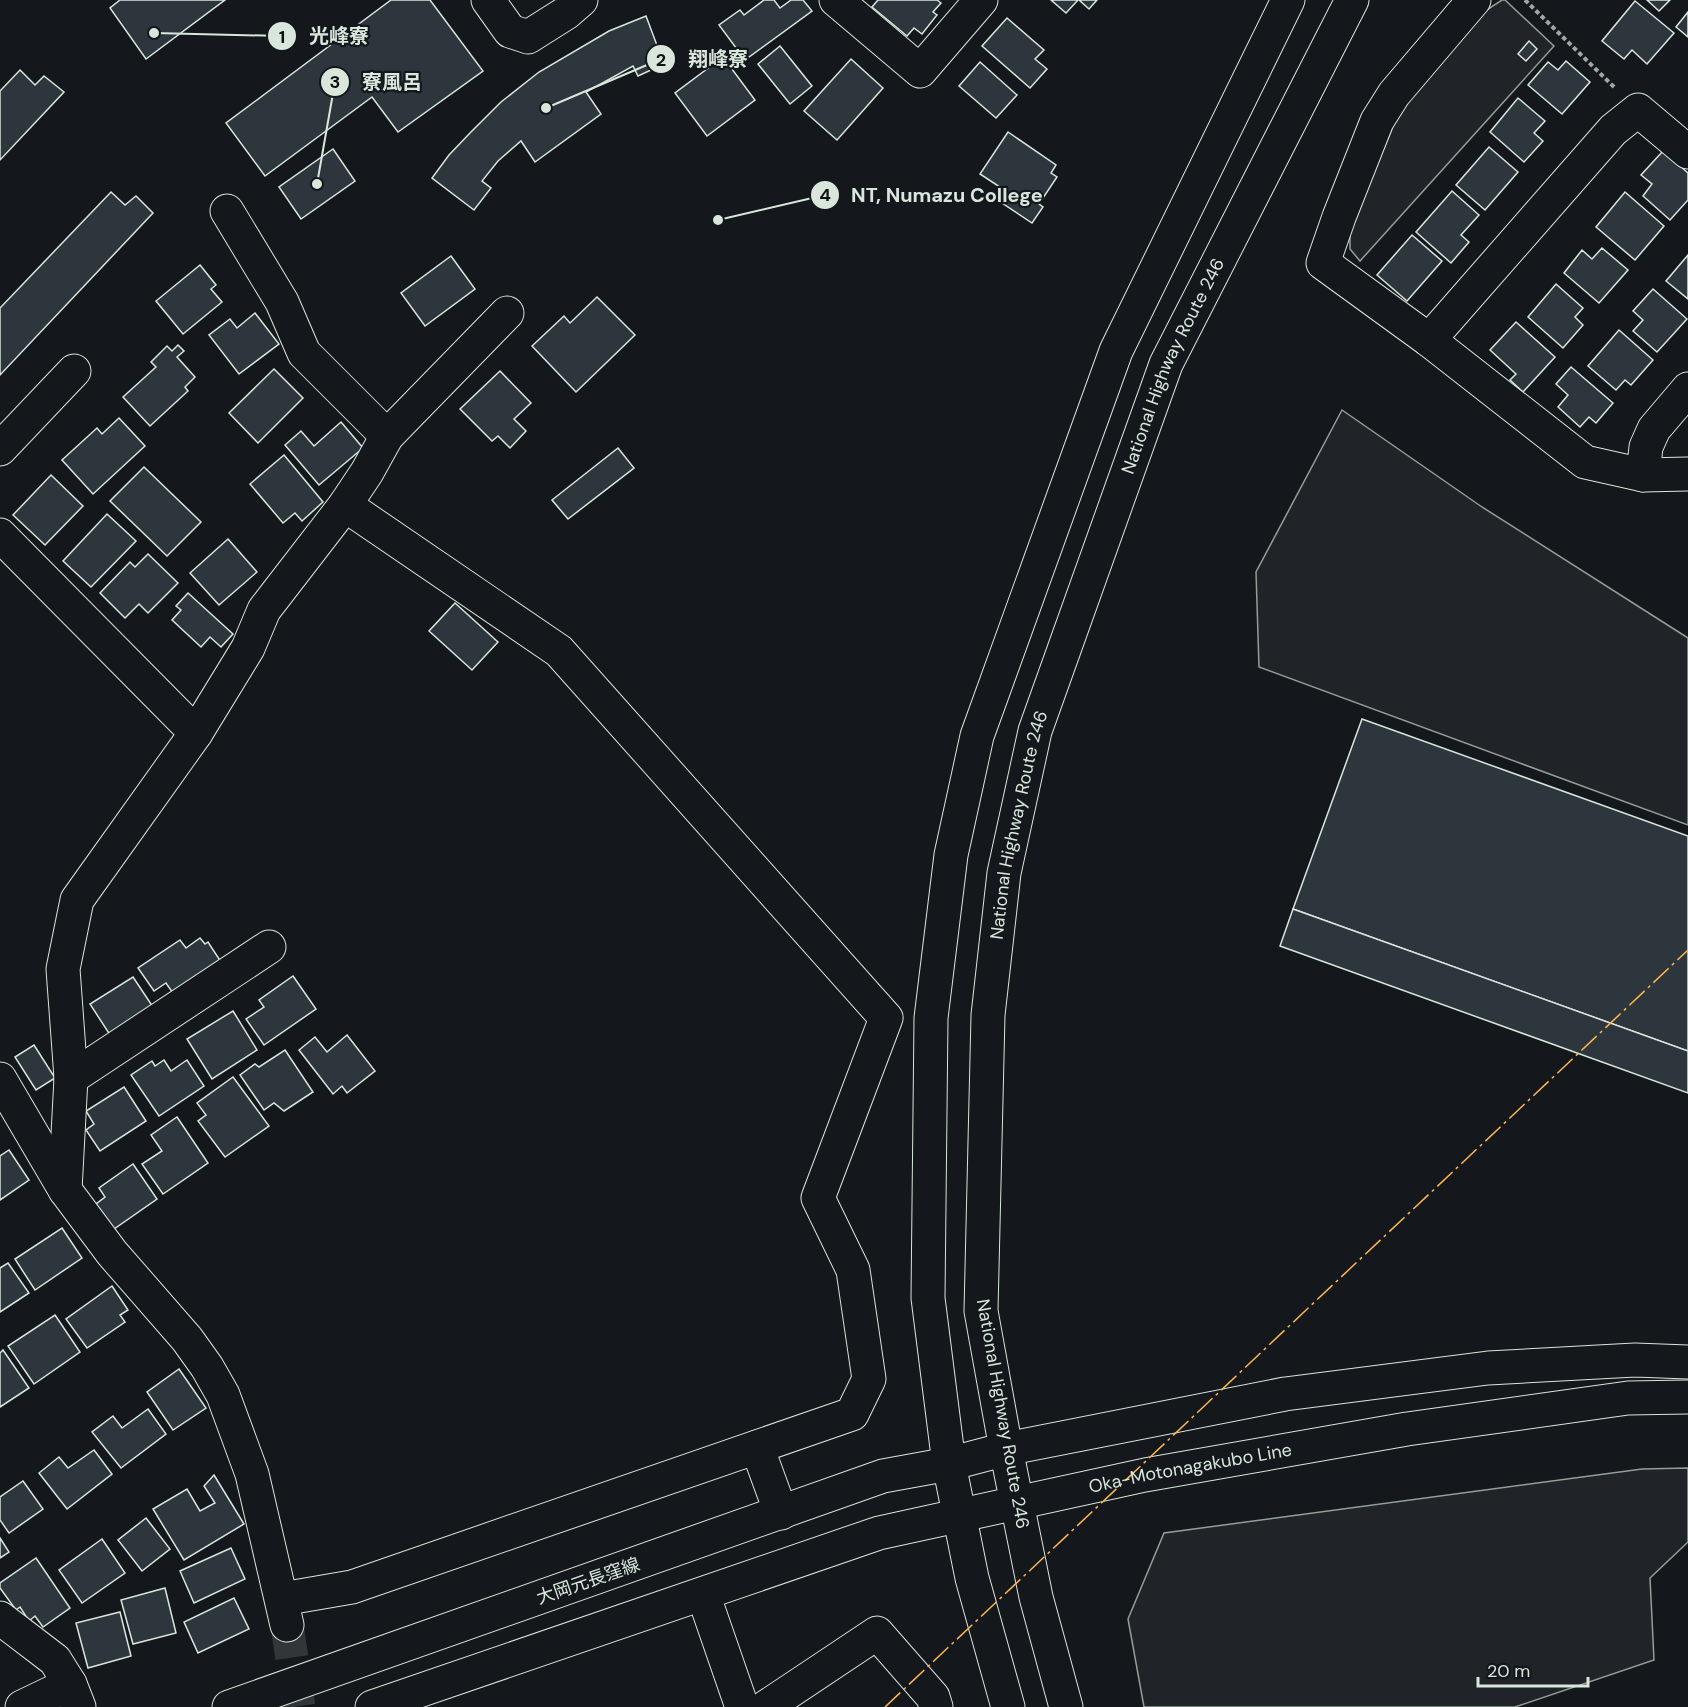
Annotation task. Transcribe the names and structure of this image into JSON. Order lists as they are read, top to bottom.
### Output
{
  "streets": {
    "main road": ["National Highway Route 246", "Oka-Motonagakubo Line", "大岡元長窪線"]
  },
  "crossings": [
    ["National Highway Route 246", "Oka-Motonagakubo Line"]
  ],
  "places": [
    "光峰寮",
    "翔峰寮",
    "寮風呂",
    "NT, Numazu College"
  ],
  "scale_bar": "20 m"
}
